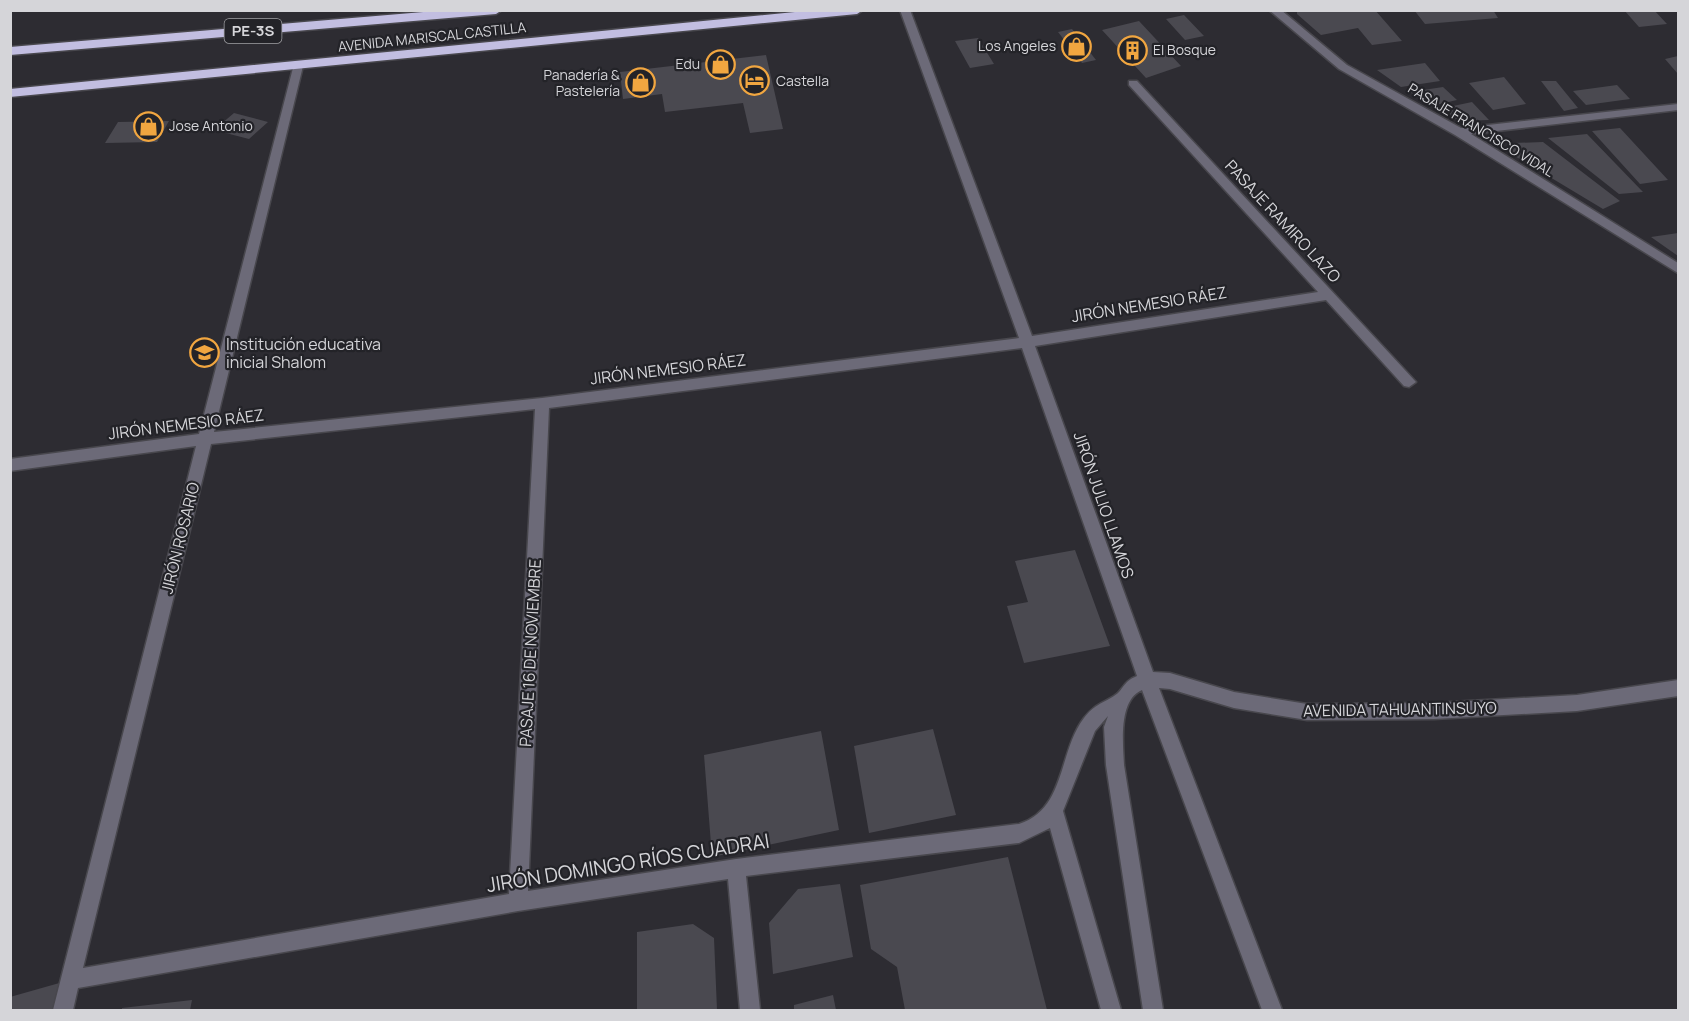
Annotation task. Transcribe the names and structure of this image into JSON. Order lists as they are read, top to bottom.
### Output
{
  "streets": {
    "highway": ["PE-3S", "AVENIDA MARISCAL CASTILLA"],
    "street": [
      "PASAJE FRANCISCO VIDAL",
      "PASAJE RAMIRO LAZO",
      "JIRÓN NEMESIO RÁEZ",
      "JIRÓN JULIO LLAMOS",
      "JIRÓN ROSARIO",
      "PASAJE 16 DE NOVIEMBRE",
      "AVENIDA TAHUANTINSUYO",
      "JIRÓN DOMINGO RÍOS CUADRAI"
    ]
  },
  "crossings": [
    ["AVENIDA MARISCAL CASTILLA", "JIRÓN ROSARIO"],
    ["PASAJE RAMIRO LAZO", "JIRÓN NEMESIO RÁEZ"],
    ["JIRÓN NEMESIO RÁEZ", "JIRÓN JULIO LLAMOS"],
    ["JIRÓN NEMESIO RÁEZ", "JIRÓN ROSARIO"],
    ["JIRÓN NEMESIO RÁEZ", "PASAJE 16 DE NOVIEMBRE"],
    ["JIRÓN JULIO LLAMOS", "AVENIDA TAHUANTINSUYO"],
    ["JIRÓN ROSARIO", "JIRÓN DOMINGO RÍOS CUADRAI"],
    ["PASAJE 16 DE NOVIEMBRE", "JIRÓN DOMINGO RÍOS CUADRAI"]
  ],
  "places": {
    "shop": [
      "Los Angeles",
      "Edu",
      "Panadería & Pastelería",
      "Jose Antonio"
    ],
    "building": ["El Bosque"],
    "hotel": ["Castella"],
    "school or university": ["Institución educativa inicial Shalom"]
  }
}
